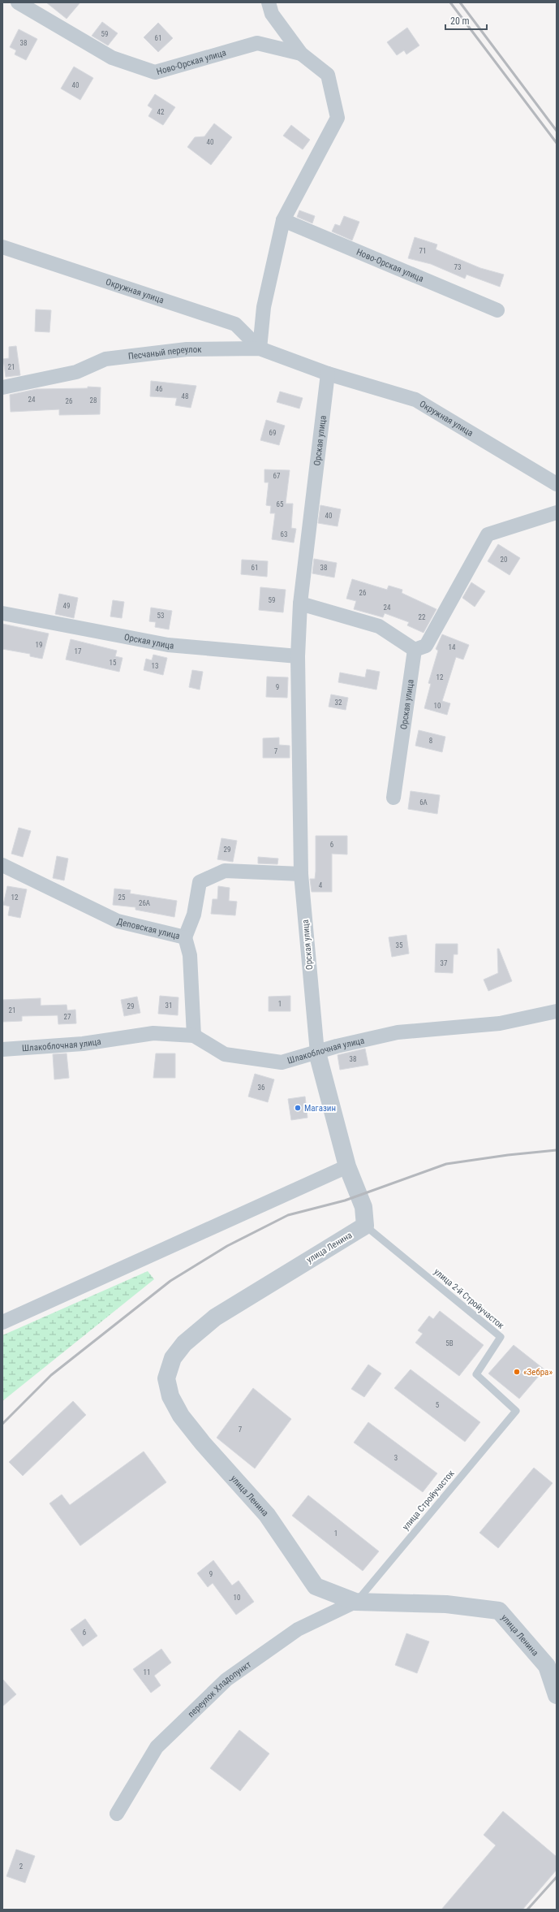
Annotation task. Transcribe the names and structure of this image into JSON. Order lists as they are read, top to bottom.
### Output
{
  "streets": {
    "street": [
      "Ново-Орская улица",
      "Окружная улица",
      "Песчаный переулок",
      "Орская улица",
      "Деповская улица",
      "Шлакоблочная улица",
      "улица Ленина",
      "переулок Хладопункт"
    ],
    "lane": ["улица 2-й Стройучасток", "улица Стройучасток"]
  },
  "crossings": [
    ["Окружная улица", "Песчаный переулок"],
    ["Окружная улица", "Орская улица"],
    ["Песчаный переулок", "Орская улица"],
    ["Орская улица", "Деповская улица"],
    ["Орская улица", "Шлакоблочная улица"],
    ["Орская улица", "улица Ленина"],
    ["Орская улица", "улица 2-й Стройучасток"],
    ["улица Ленина", "улица 2-й Стройучасток"],
    ["улица Ленина", "улица Стройучасток"],
    ["улица Ленина", "переулок Хладопункт"],
    ["улица 2-й Стройучасток", "улица Стройучасток"],
    ["улица Стройучасток", "переулок Хладопункт"]
  ],
  "places": ["Магазин", "«Зебра»"],
  "house_numbers": [
    "59",
    "61",
    "38",
    "40",
    "42",
    "40",
    "71",
    "73",
    "21",
    "46",
    "48",
    "24",
    "28",
    "26",
    "69",
    "67",
    "65",
    "40",
    "63",
    "20",
    "61",
    "38",
    "26",
    "59",
    "49",
    "24",
    "53",
    "22",
    "19",
    "14",
    "17",
    "15",
    "13",
    "12",
    "9",
    "32",
    "10",
    "8",
    "7",
    "6А",
    "6",
    "29",
    "4",
    "12",
    "25",
    "26А",
    "35",
    "37",
    "1",
    "31",
    "29",
    "21",
    "27",
    "38",
    "36",
    "5В",
    "5",
    "7",
    "3",
    "1",
    "9",
    "10",
    "6",
    "11",
    "2"
  ],
  "scale_bar": "20 m"
}
